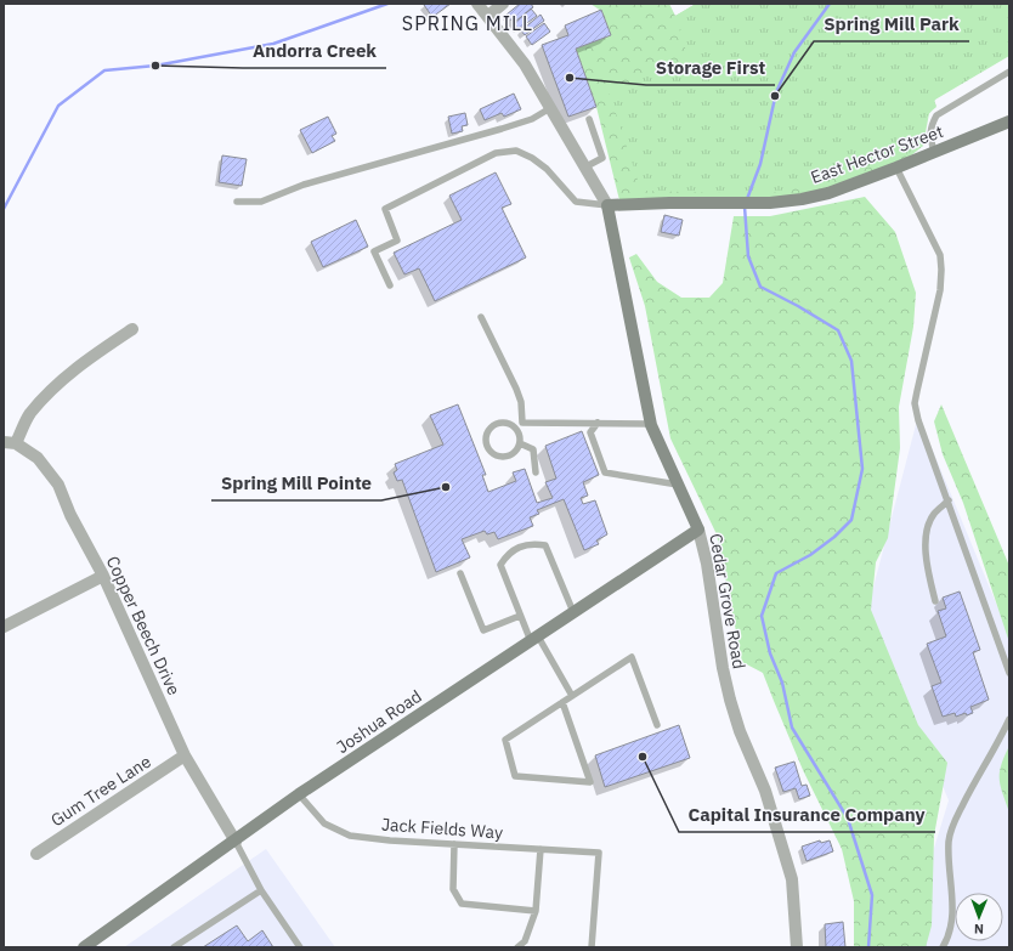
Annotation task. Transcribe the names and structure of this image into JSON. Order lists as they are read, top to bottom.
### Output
{
  "streets": {
    "main road": ["East Hector Street", "Cedar Grove Road", "Joshua Road"],
    "street": ["Copper Beech Drive", "Gum Tree Lane"],
    "lane": ["Jack Fields Way"]
  },
  "crossings": [
    ["East Hector Street", "Cedar Grove Road"],
    ["Cedar Grove Road", "Joshua Road"],
    ["Copper Beech Drive", "Joshua Road"],
    ["Copper Beech Drive", "Gum Tree Lane"],
    ["Joshua Road", "Jack Fields Way"]
  ],
  "districts": ["SPRING MILL"],
  "places": [
    "Andorra Creek",
    "Storage First",
    "Spring Mill Park",
    "Spring Mill Pointe",
    "Capital Insurance Company"
  ],
  "north": "bottom"
}
